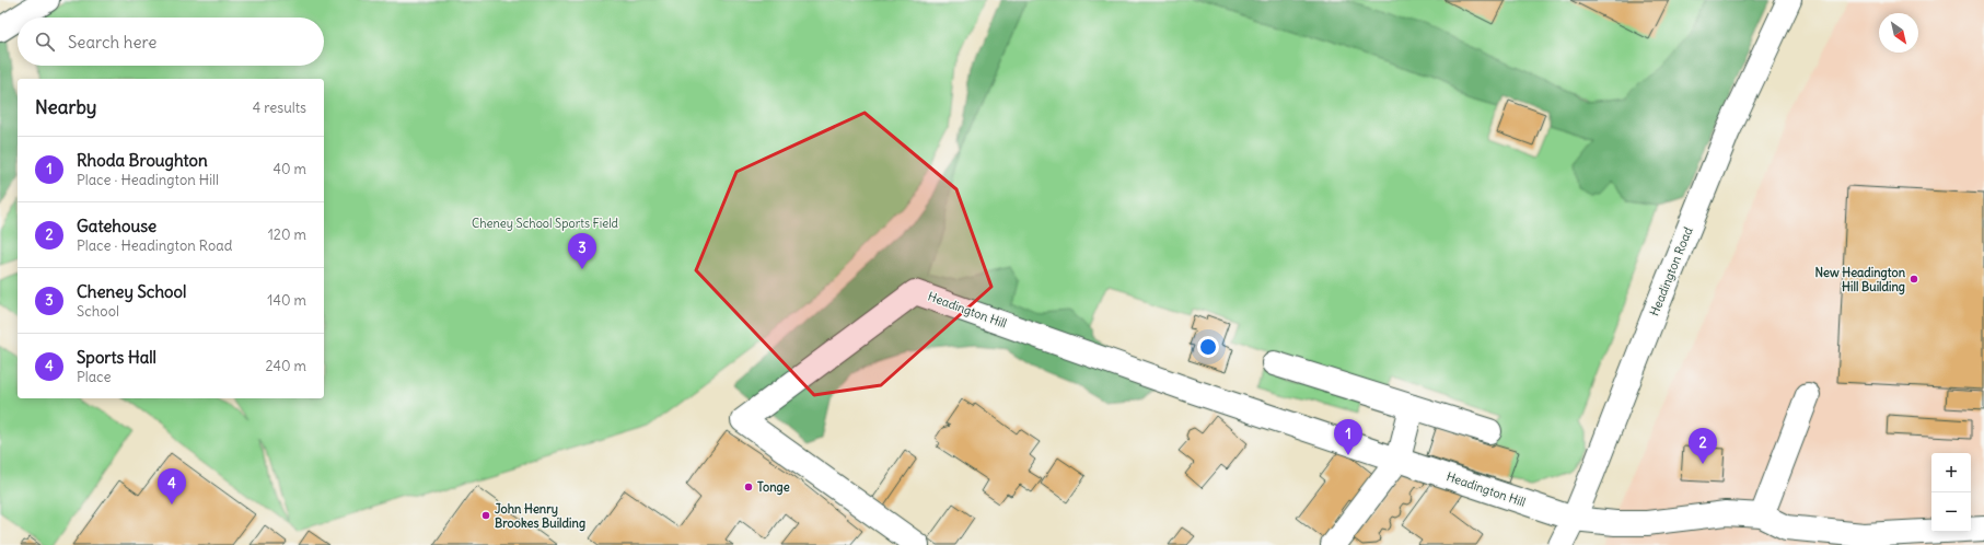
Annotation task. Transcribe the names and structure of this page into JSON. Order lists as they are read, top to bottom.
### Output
{
  "streets": {
    "street": ["Headington Road", "Headington Hill"]
  },
  "crossings": [
    ["Headington Road", "Headington Hill"]
  ],
  "parks": ["Cheney School Sports Field"],
  "places": ["New Headington Hill Building", "Tonge", "John Henry Brookes Building"],
  "north": "bottom right",
  "page": {
    "search": "Search here",
    "heading": ["Nearby", "4 results"],
    "list": [
      {
        "mark": "1",
        "name": "Rhoda Broughton",
        "note": "Place · Headington Hill",
        "value": "40 m"
      },
      {
        "mark": "2",
        "name": "Gatehouse",
        "note": "Place · Headington Road",
        "value": "120 m"
      },
      {
        "mark": "3",
        "name": "Cheney School",
        "note": "School",
        "value": "140 m"
      },
      {
        "mark": "4",
        "name": "Sports Hall",
        "note": "Place",
        "value": "240 m"
      }
    ],
    "pins": [
      "3",
      "1",
      "2",
      "4"
    ],
    "map_buttons": ["+", "−"]
  }
}
